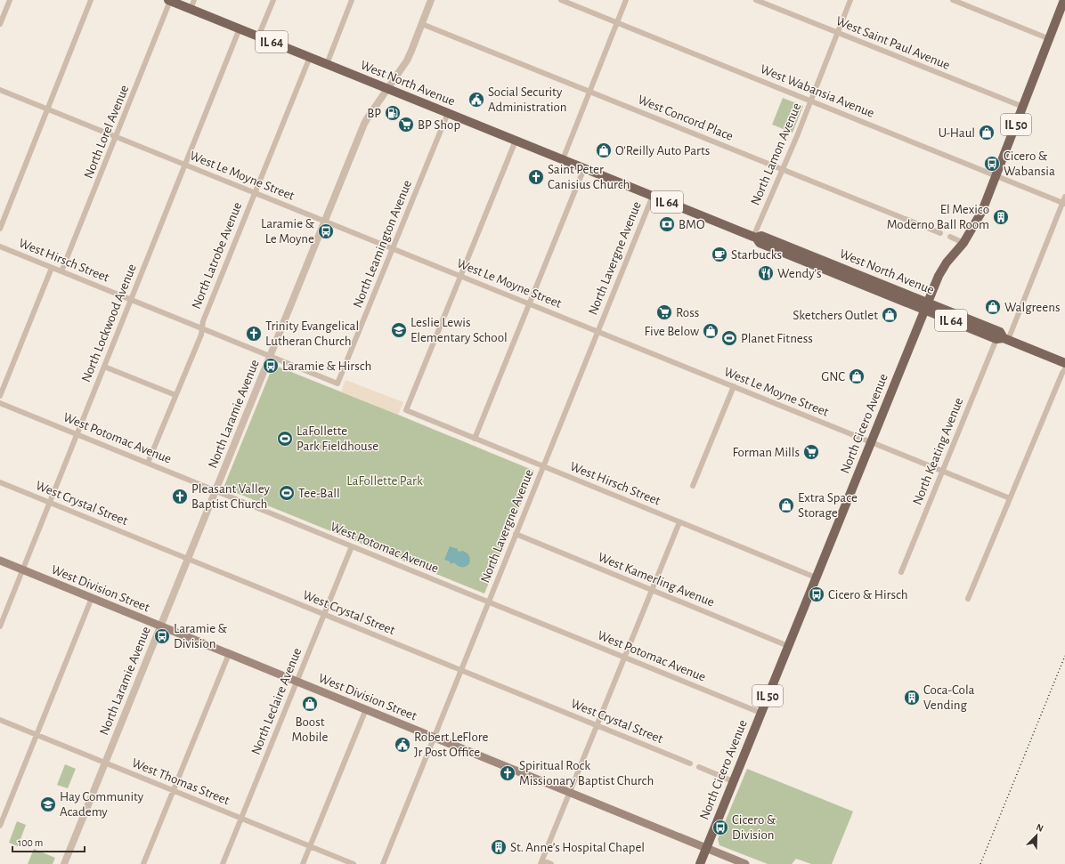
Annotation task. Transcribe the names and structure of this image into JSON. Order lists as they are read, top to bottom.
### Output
{
  "streets": {
    "main road": [
      "IL 64",
      "West North Avenue",
      "IL 50",
      "North Cicero Avenue",
      "West Division Street"
    ],
    "street": [
      "West Saint Paul Avenue",
      "West Wabansia Avenue",
      "West Concord Place",
      "North Lorel Avenue",
      "North Lamon Avenue",
      "West Le Moyne Street",
      "North Leamington Avenue",
      "North Latrobe Avenue",
      "North Lavergne Avenue",
      "West Hirsch Street",
      "North Lockwood Avenue",
      "North Laramie Avenue",
      "West Potomac Avenue",
      "North Keating Avenue",
      "West Crystal Street",
      "West Kamerling Avenue",
      "North Leclaire Avenue",
      "West Thomas Street"
    ]
  },
  "crossings": [
    ["West Saint Paul Avenue", "North Lamon Avenue"],
    ["West Saint Paul Avenue", "North Cicero Avenue"],
    ["West North Avenue", "North Lorel Avenue"],
    ["West North Avenue", "North Lamon Avenue"],
    ["West North Avenue", "North Leamington Avenue"],
    ["West North Avenue", "North Latrobe Avenue"],
    ["West North Avenue", "North Lavergne Avenue"],
    ["West North Avenue", "North Lockwood Avenue"],
    ["West North Avenue", "North Laramie Avenue"],
    ["West North Avenue", "North Cicero Avenue"],
    ["West North Avenue", "North Keating Avenue"],
    ["West Wabansia Avenue", "North Lamon Avenue"],
    ["West Wabansia Avenue", "North Cicero Avenue"],
    ["West Wabansia Avenue", "North Keating Avenue"],
    ["West Concord Place", "North Lamon Avenue"],
    ["West Concord Place", "North Laramie Avenue"],
    ["North Lorel Avenue", "West Le Moyne Street"],
    ["North Lorel Avenue", "West Hirsch Street"],
    ["West Le Moyne Street", "North Leamington Avenue"],
    ["West Le Moyne Street", "North Latrobe Avenue"],
    ["West Le Moyne Street", "North Lavergne Avenue"],
    ["West Le Moyne Street", "West Hirsch Street"],
    ["West Le Moyne Street", "North Lockwood Avenue"],
    ["West Le Moyne Street", "North Laramie Avenue"],
    ["West Le Moyne Street", "North Cicero Avenue"],
    ["West Le Moyne Street", "North Keating Avenue"],
    ["North Leamington Avenue", "West Hirsch Street"],
    ["North Latrobe Avenue", "West Hirsch Street"],
    ["North Latrobe Avenue", "West Potomac Avenue"],
    ["North Lavergne Avenue", "West Hirsch Street"],
    ["North Lavergne Avenue", "West Potomac Avenue"],
    ["North Lavergne Avenue", "West Crystal Street"],
    ["North Lavergne Avenue", "West Kamerling Avenue"],
    ["North Lavergne Avenue", "West Division Street"],
    ["West Hirsch Street", "North Lockwood Avenue"],
    ["West Hirsch Street", "North Laramie Avenue"],
    ["West Hirsch Street", "North Cicero Avenue"],
    ["North Lockwood Avenue", "West Potomac Avenue"],
    ["North Lockwood Avenue", "West Crystal Street"],
    ["North Lockwood Avenue", "West Division Street"],
    ["North Laramie Avenue", "West Potomac Avenue"],
    ["North Laramie Avenue", "West Crystal Street"],
    ["North Laramie Avenue", "West Division Street"],
    ["North Laramie Avenue", "West Thomas Street"],
    ["North Cicero Avenue", "West Potomac Avenue"],
    ["North Cicero Avenue", "West Kamerling Avenue"],
    ["North Cicero Avenue", "West Division Street"],
    ["West Potomac Avenue", "North Leclaire Avenue"],
    ["West Crystal Street", "North Leclaire Avenue"],
    ["West Division Street", "North Leclaire Avenue"],
    ["North Leclaire Avenue", "West Thomas Street"]
  ],
  "parks": ["LaFollette Park"],
  "places": {
    "public building": ["Social Security Administration", "Robert LeFlore Jr Post Office"],
    "fuel station": ["BP"],
    "supermarket": ["BP Shop", "Ross", "Forman Mills"],
    "shop": [
      "U-Haul",
      "O'Reilly Auto Parts",
      "Walgreens",
      "Sketchers Outlet",
      "Five Below",
      "GNC",
      "Extra Space Storage",
      "Boost Mobile"
    ],
    "bus stop": [
      "Cicero & Wabansia",
      "Laramie & Le Moyne",
      "Laramie & Hirsch",
      "Cicero & Hirsch",
      "Laramie & Division",
      "Cicero & Division"
    ],
    "church": [
      "Saint Peter Canisius Church",
      "Trinity Evangelical Lutheran Church",
      "Pleasant Valley Baptist Church",
      "Spiritual Rock Missionary Baptist Church"
    ],
    "building": ["El Mexico Moderno Ball Room", "Coca-Cola Vending", "St. Anne’s Hospital Chapel"],
    "bank": ["BMO"],
    "cafe": ["Starbucks"],
    "restaurant": ["Wendy's"],
    "school or university": ["Leslie Lewis Elementary School", "Hay Community Academy"],
    "sports": ["Planet Fitness", "LaFollette Park Fieldhouse", "Tee-Ball"]
  },
  "scale_bar": "100 m",
  "north": "top right"
}
